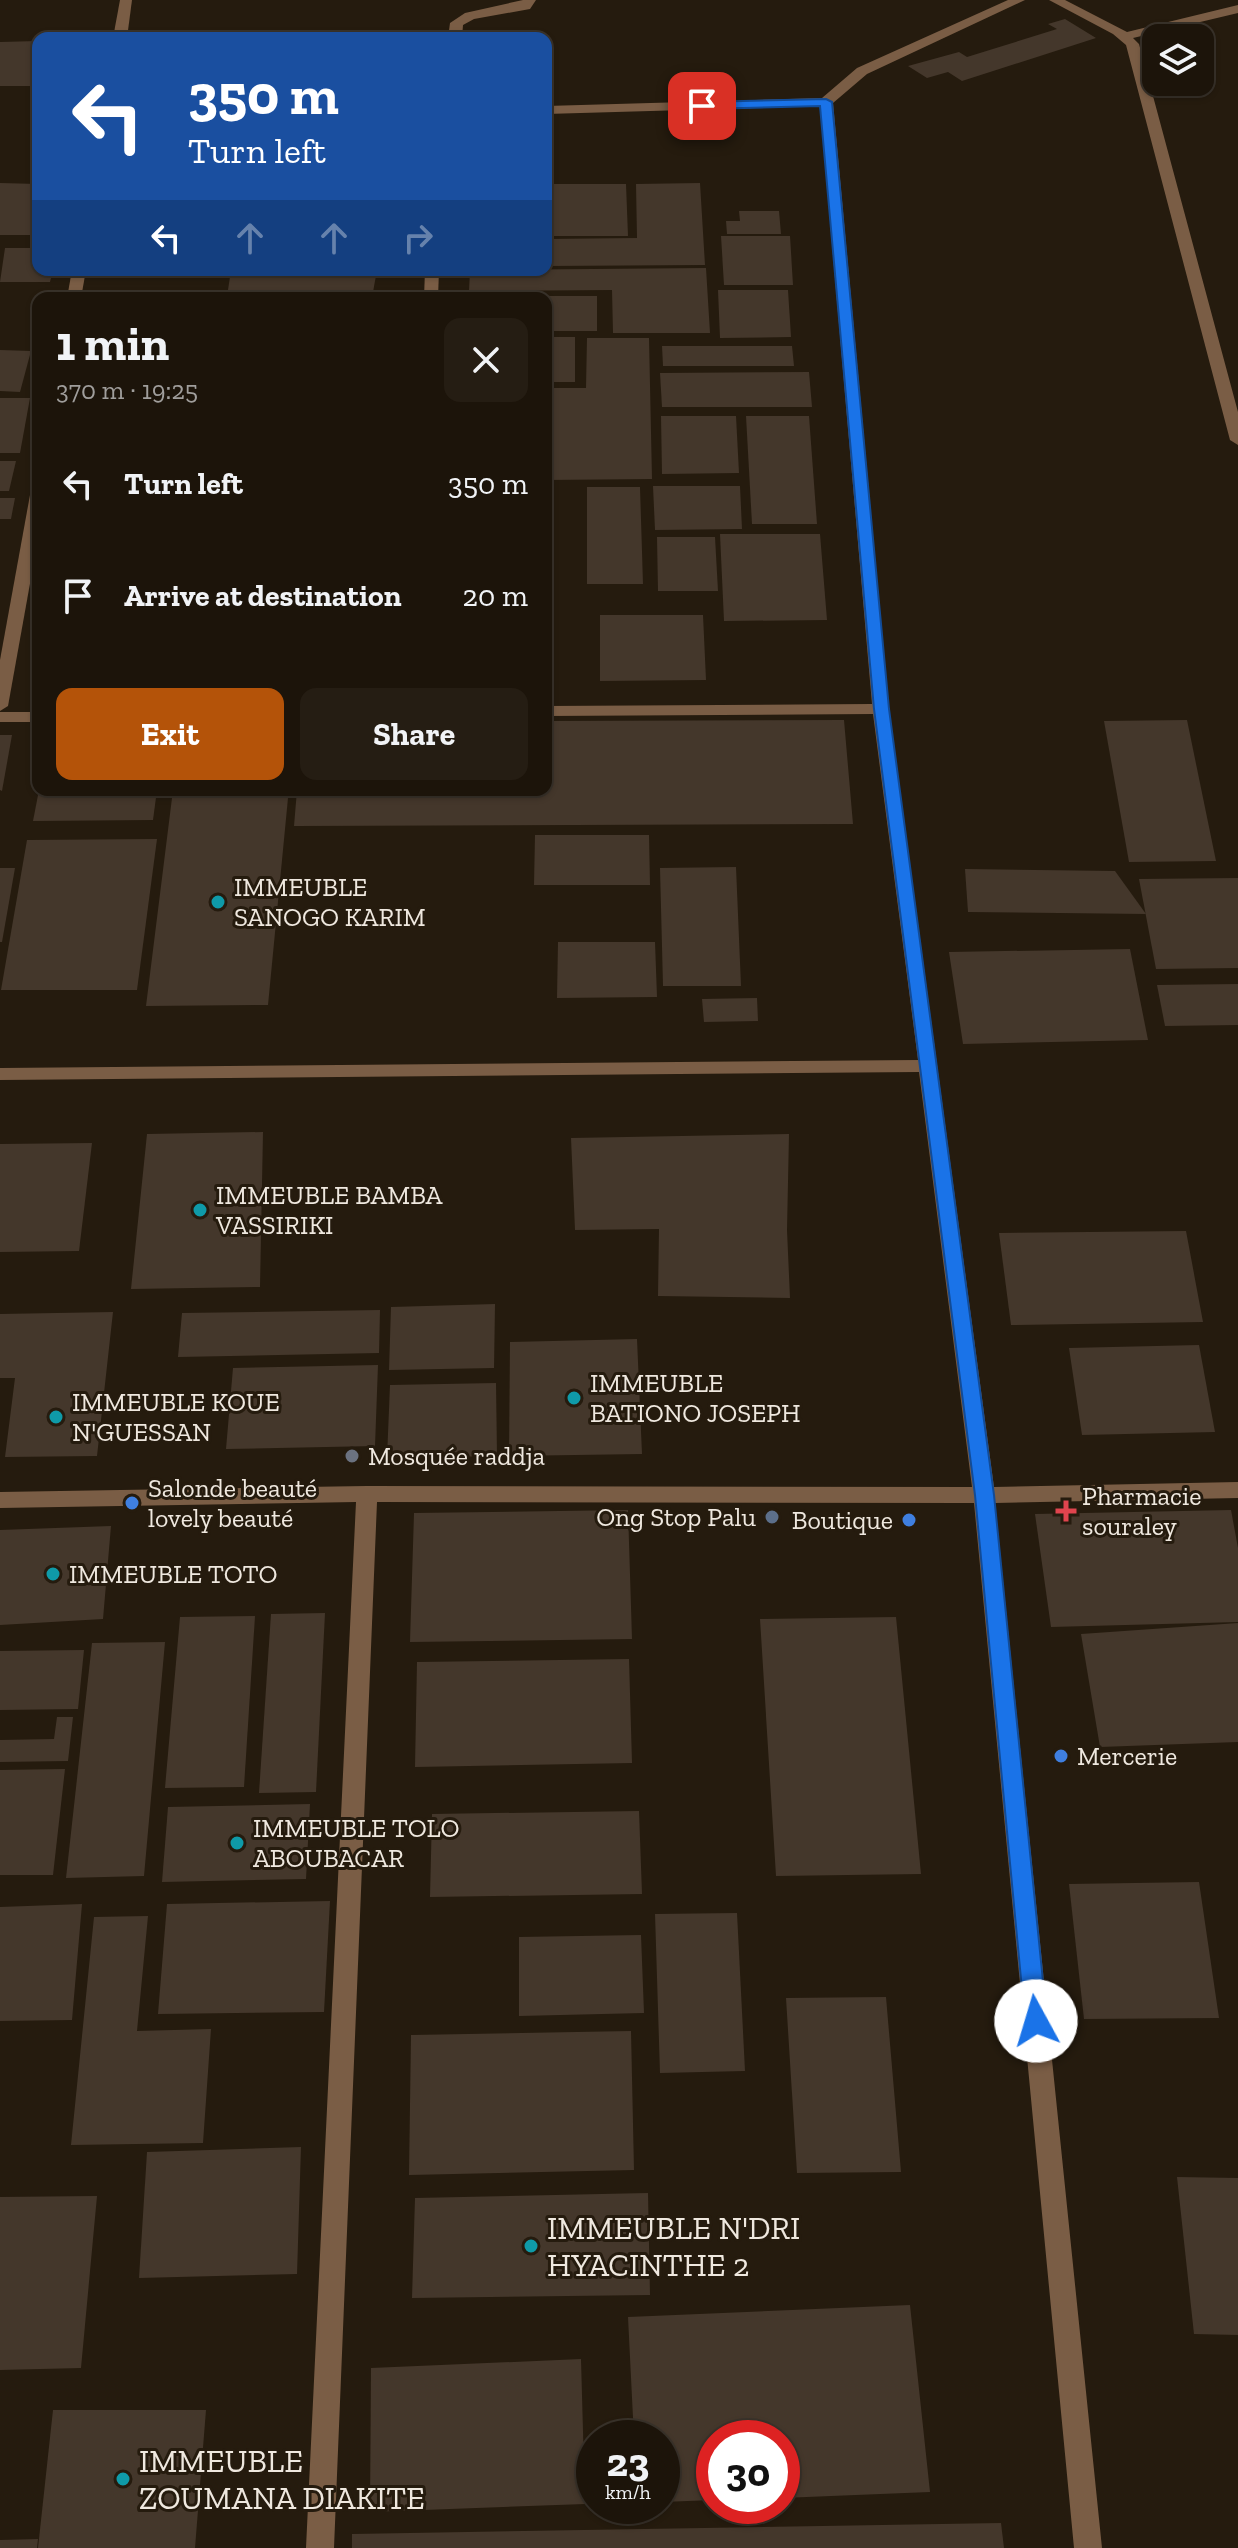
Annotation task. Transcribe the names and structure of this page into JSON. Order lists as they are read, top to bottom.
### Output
{
  "places": {
    "other": [
      "IMMEUBLE SANOGO KARIM",
      "IMMEUBLE BAMBA VASSIRIKI",
      "IMMEUBLE BATIONO JOSEPH",
      "IMMEUBLE KOUE N'GUESSAN",
      "Mosquée raddja",
      "Salonde beauté lovely beauté",
      "Ong Stop Palu",
      "Boutique",
      "IMMEUBLE TOTO",
      "Mercerie",
      "IMMEUBLE TOLO ABOUBACAR",
      "IMMEUBLE N'DRI HYACINTHE 2",
      "IMMEUBLE ZOUMANA DIAKITE"
    ],
    "health": ["Pharmacie souraley"]
  },
  "page": {
    "turn": ["350 m", "Turn left"],
    "heading": ["1 min", "370 m · 19:25"],
    "list": [
      {
        "name": "Turn left",
        "value": "350 m"
      },
      {
        "name": "Arrive at destination",
        "value": "20 m"
      }
    ],
    "buttons": ["Exit", "Share"],
    "speed": "23 km/h",
    "limit": "30"
  }
}
